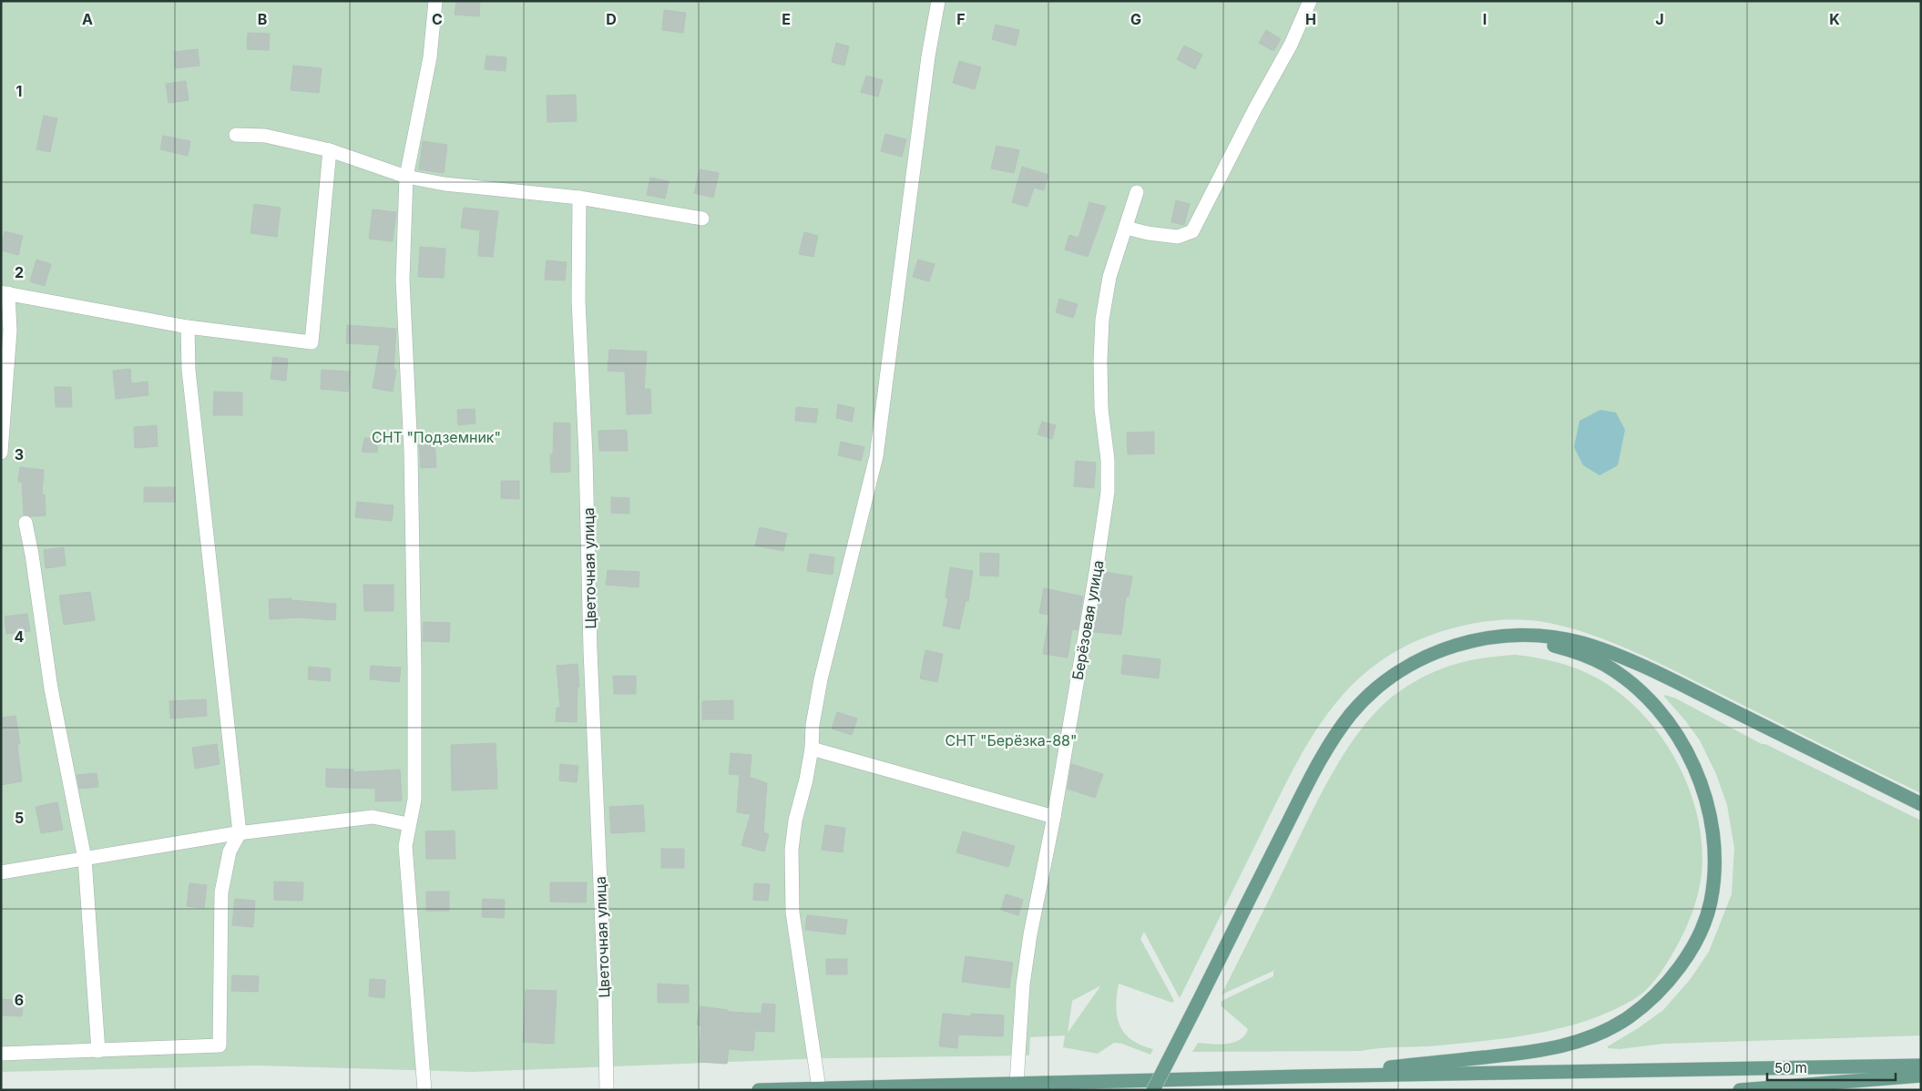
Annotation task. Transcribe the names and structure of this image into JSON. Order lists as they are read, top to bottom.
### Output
{
  "streets": {
    "street": ["Цветочная улица", "Берёзовая улица"]
  },
  "parks": ["СНТ \"Подземник\"", "СНТ \"Берёзка-88\""],
  "scale_bar": "50 m",
  "grid": {
    "columns": [
      "A",
      "B",
      "C",
      "D",
      "E",
      "F",
      "G",
      "H",
      "I",
      "J",
      "K"
    ],
    "rows": [
      "1",
      "2",
      "3",
      "4",
      "5",
      "6"
    ]
  }
}
